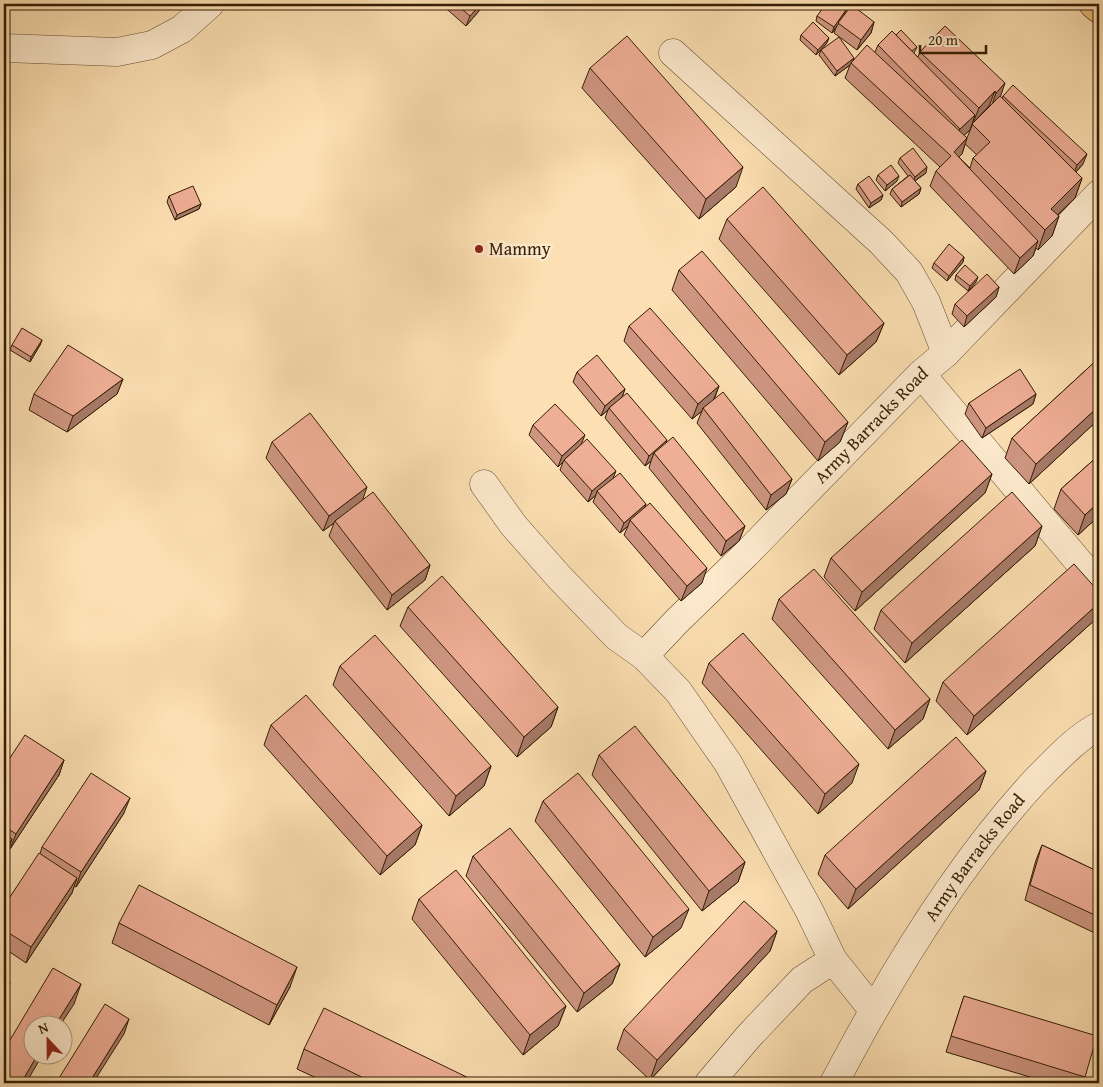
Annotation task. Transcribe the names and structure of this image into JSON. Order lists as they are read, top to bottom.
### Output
{
  "streets": {
    "street": ["Army Barracks Road"]
  },
  "places": ["Mammy"],
  "scale_bar": "20 m",
  "north": "top"
}
